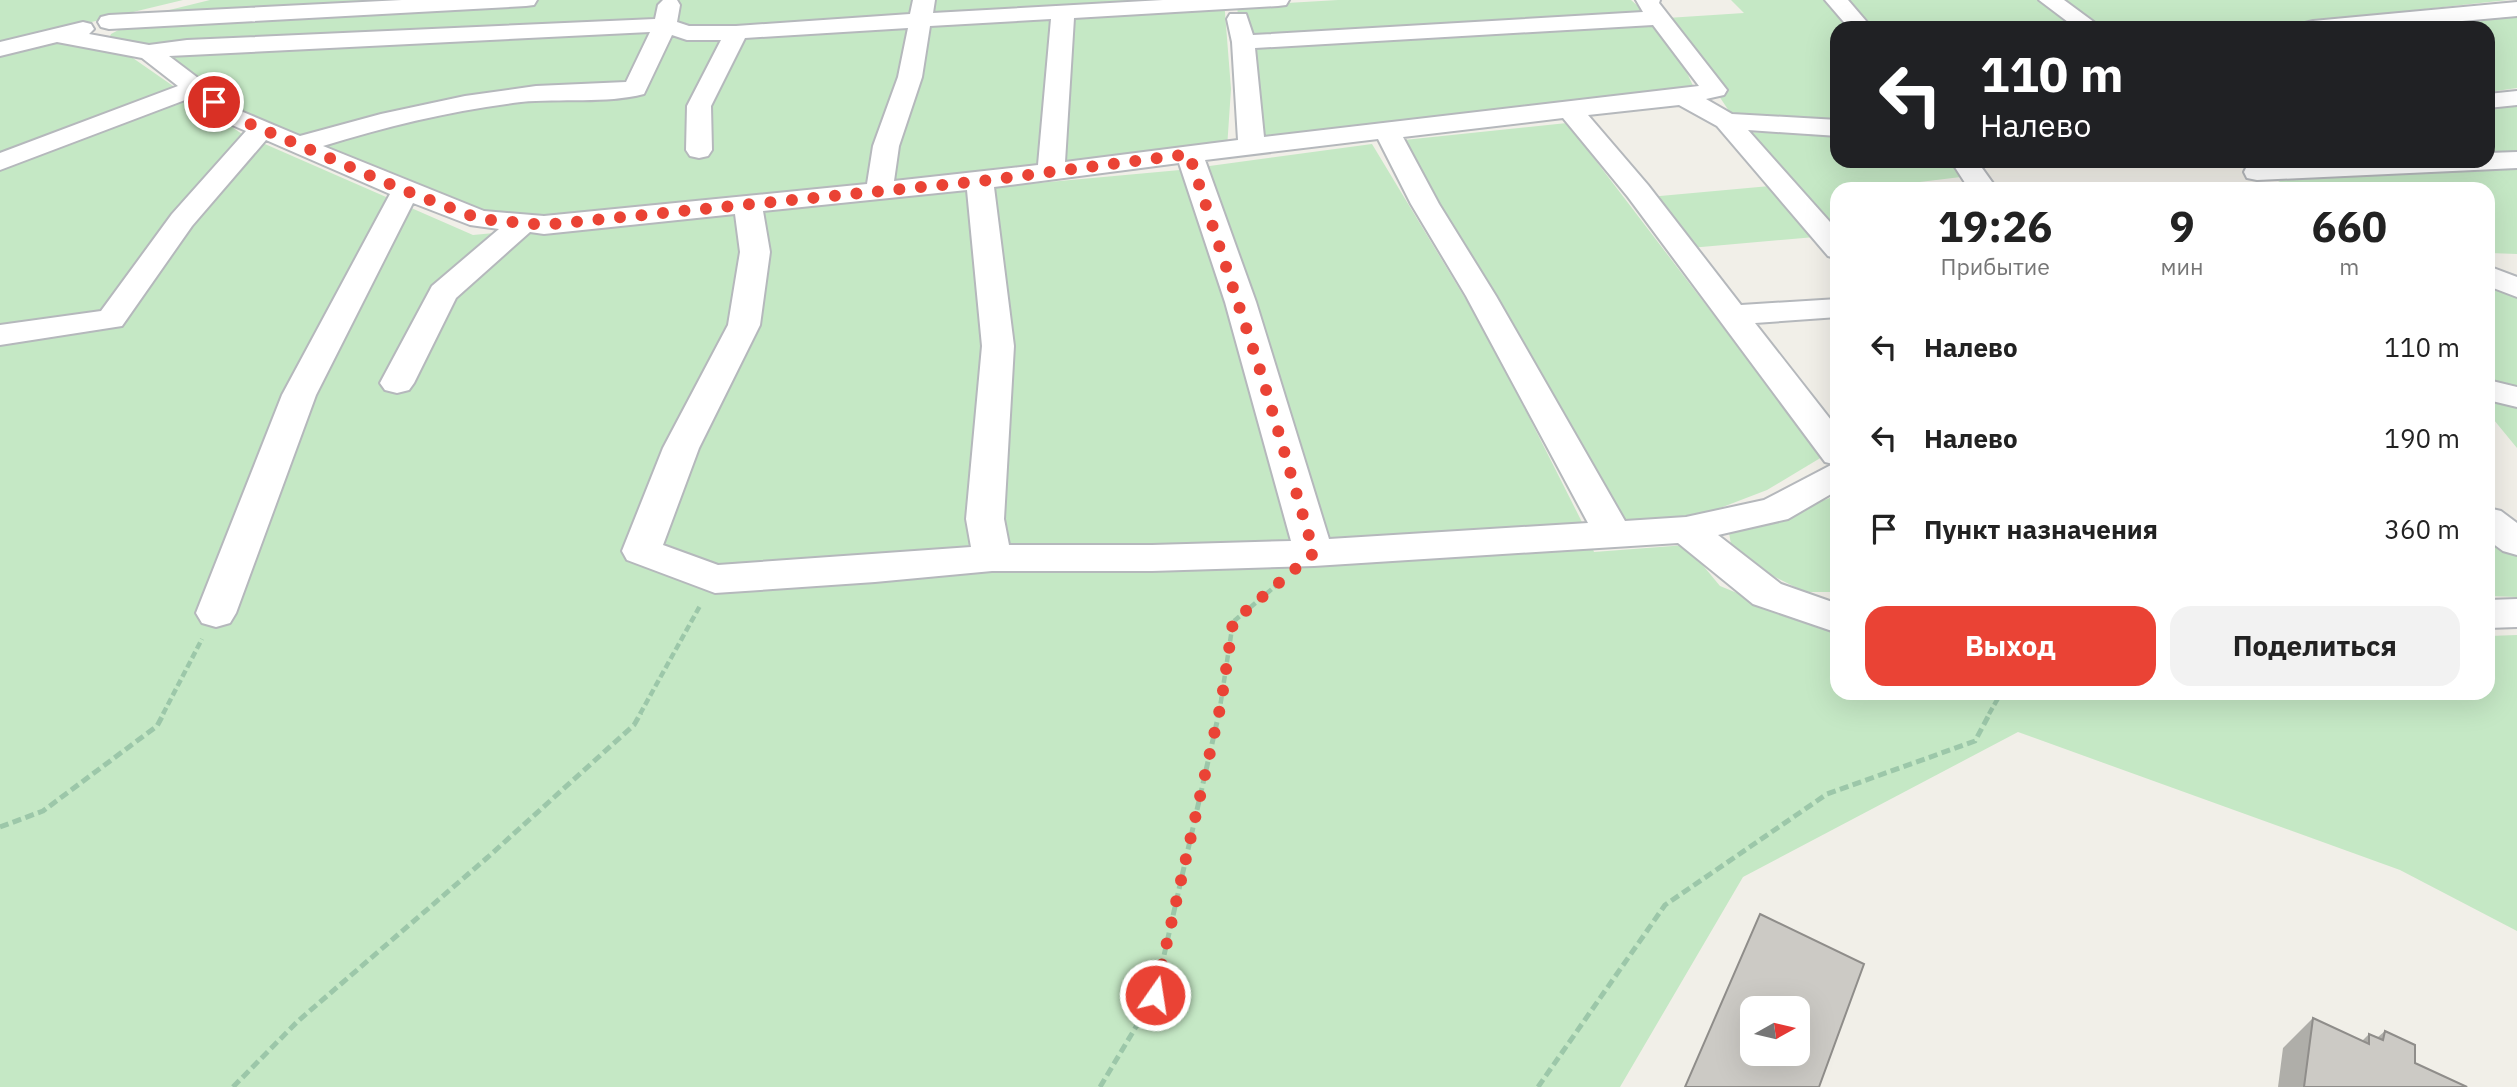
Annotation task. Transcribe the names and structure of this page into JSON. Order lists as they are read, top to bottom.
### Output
{
  "north": "right",
  "page": {
    "turn": ["110 m", "Налево"],
    "eta": [
      "19:26",
      "Прибытие",
      "9",
      "мин",
      "660",
      "m"
    ],
    "list": [
      {
        "name": "Налево",
        "value": "110 m"
      },
      {
        "name": "Налево",
        "value": "190 m"
      },
      {
        "name": "Пункт назначения",
        "value": "360 m"
      }
    ],
    "buttons": ["Выход", "Поделиться"]
  }
}
